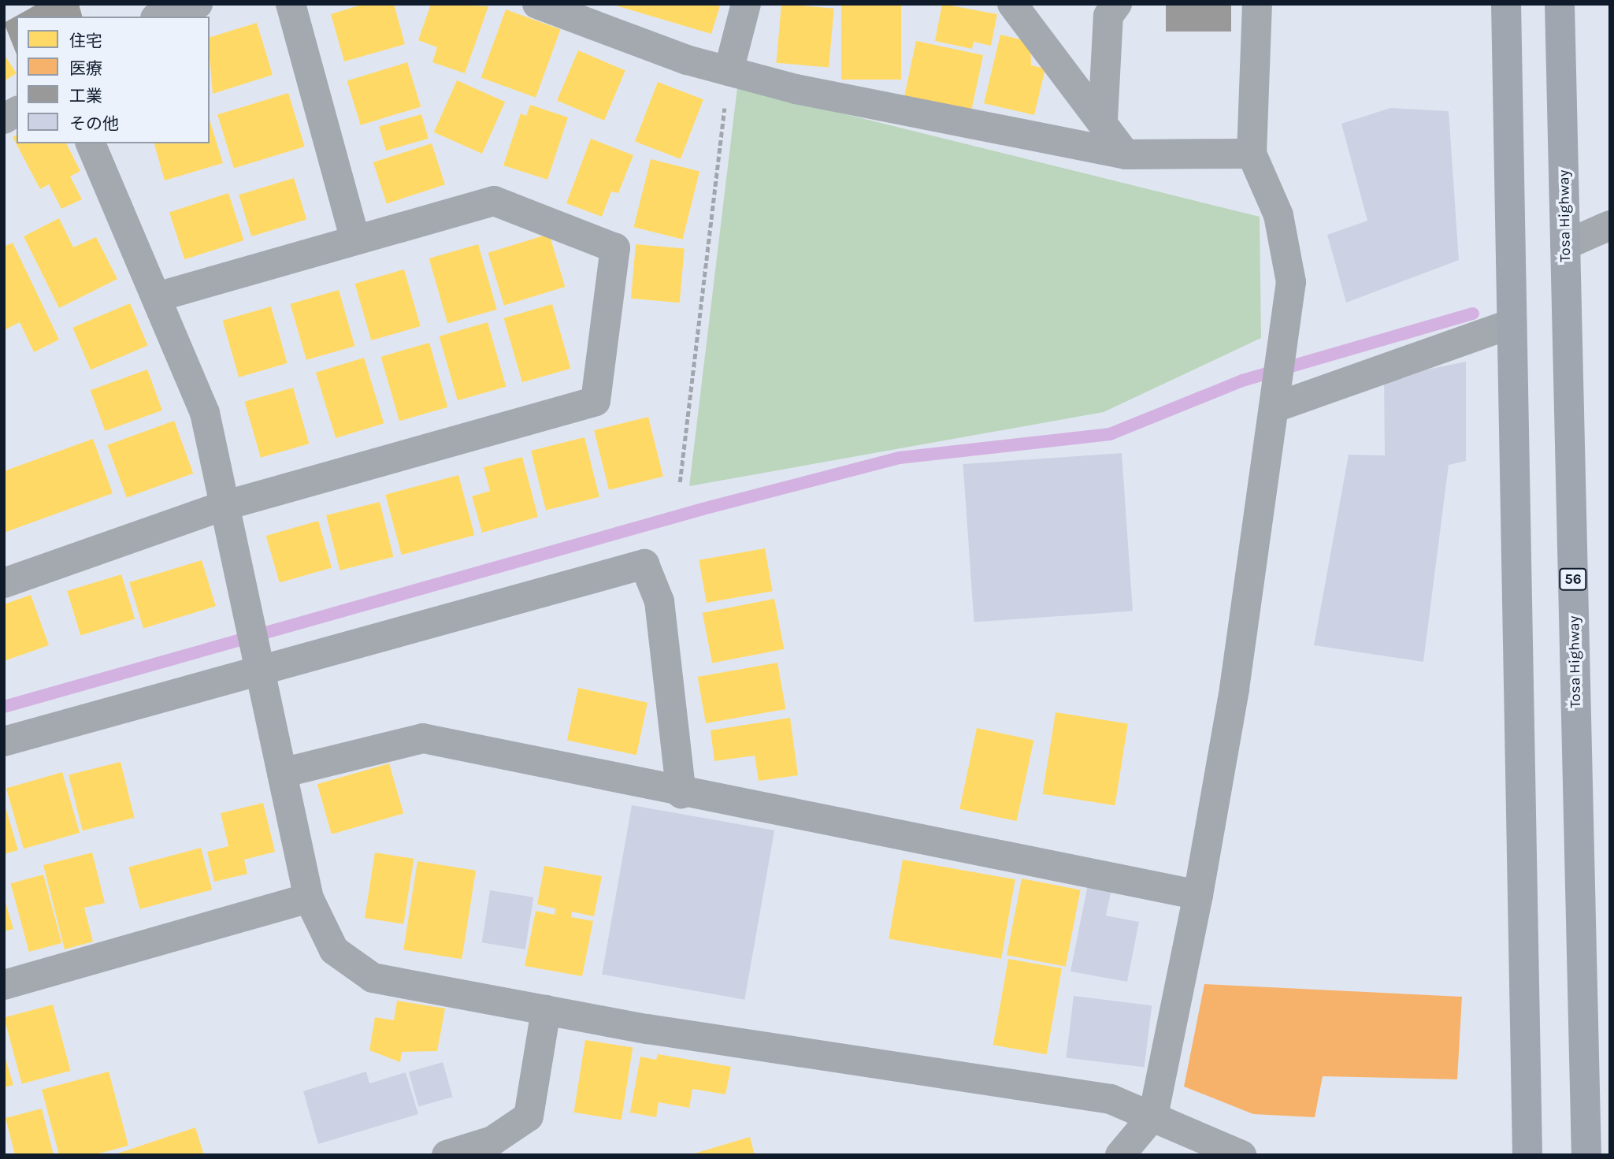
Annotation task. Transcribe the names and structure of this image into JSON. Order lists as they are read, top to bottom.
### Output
{
  "streets": {
    "highway": ["Tosa Highway", "56"]
  },
  "legend": [
    "住宅",
    "医療",
    "工業",
    "その他"
  ]
}
